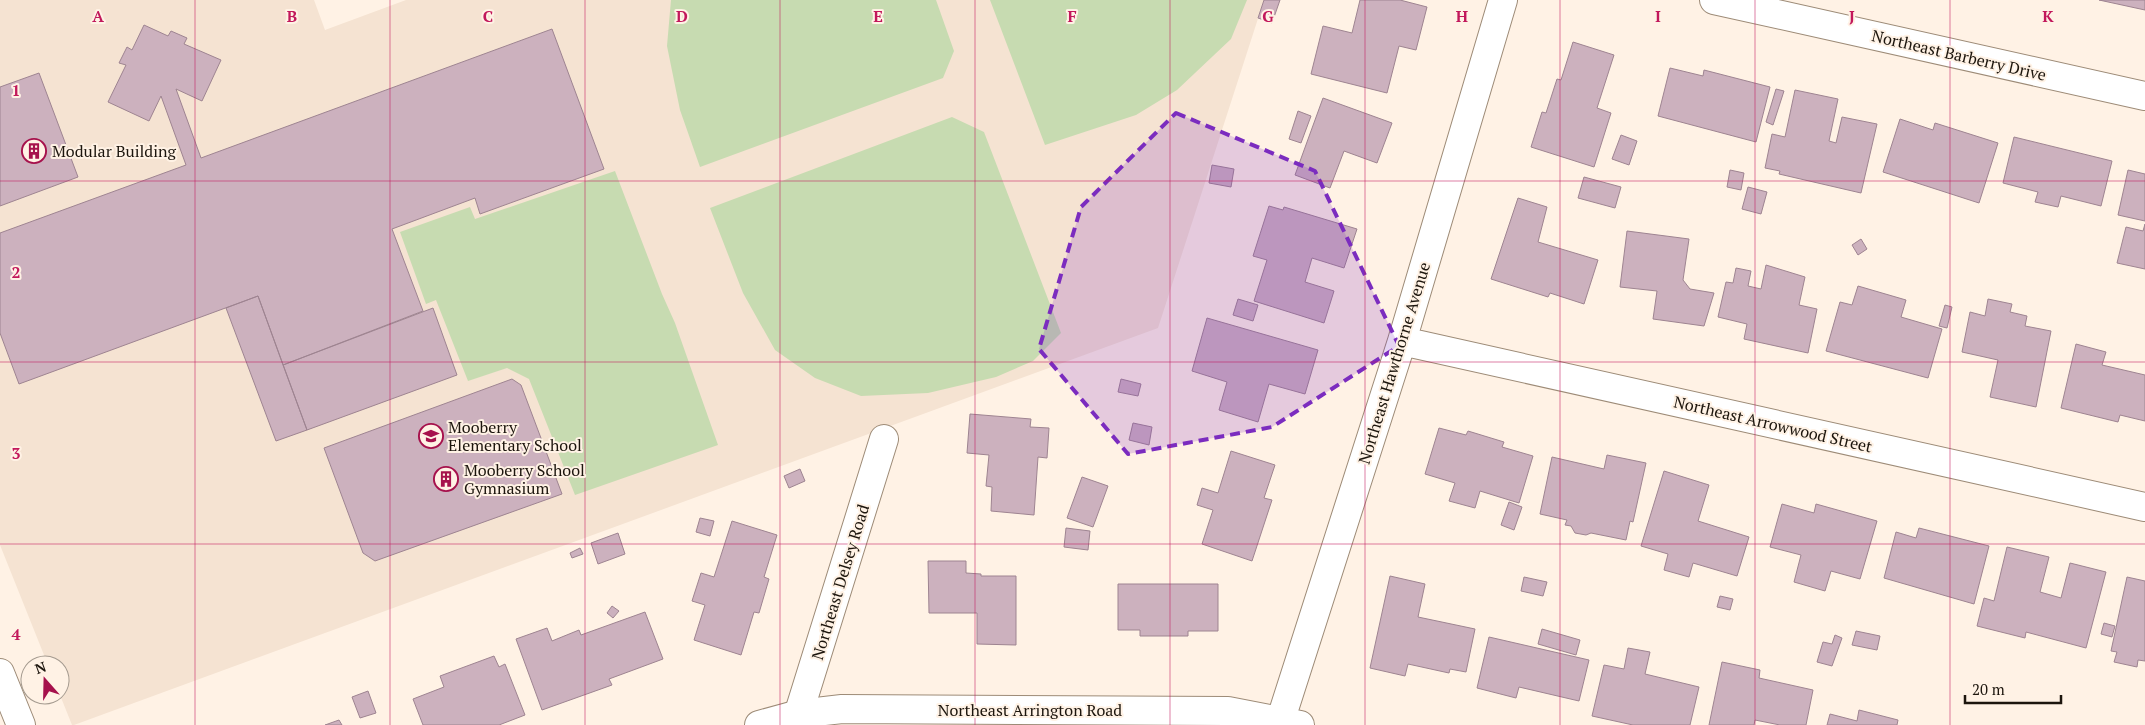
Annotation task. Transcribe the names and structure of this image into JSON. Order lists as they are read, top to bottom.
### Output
{
  "streets": {
    "street": [
      "Northeast Barberry Drive",
      "Northeast Hawthorne Avenue",
      "Northeast Arrowwood Street",
      "Northeast Delsey Road",
      "Northeast Arrington Road"
    ]
  },
  "crossings": [
    ["Northeast Hawthorne Avenue", "Northeast Arrowwood Street"],
    ["Northeast Hawthorne Avenue", "Northeast Arrington Road"],
    ["Northeast Delsey Road", "Northeast Arrington Road"]
  ],
  "places": {
    "building": ["Modular Building", "Mooberry School Gymnasium"],
    "school or university": ["Mooberry Elementary School"]
  },
  "scale_bar": "20 m",
  "north": "top",
  "grid": {
    "columns": [
      "A",
      "B",
      "C",
      "D",
      "E",
      "F",
      "G",
      "H",
      "I",
      "J",
      "K"
    ],
    "rows": [
      "1",
      "2",
      "3",
      "4"
    ]
  }
}
